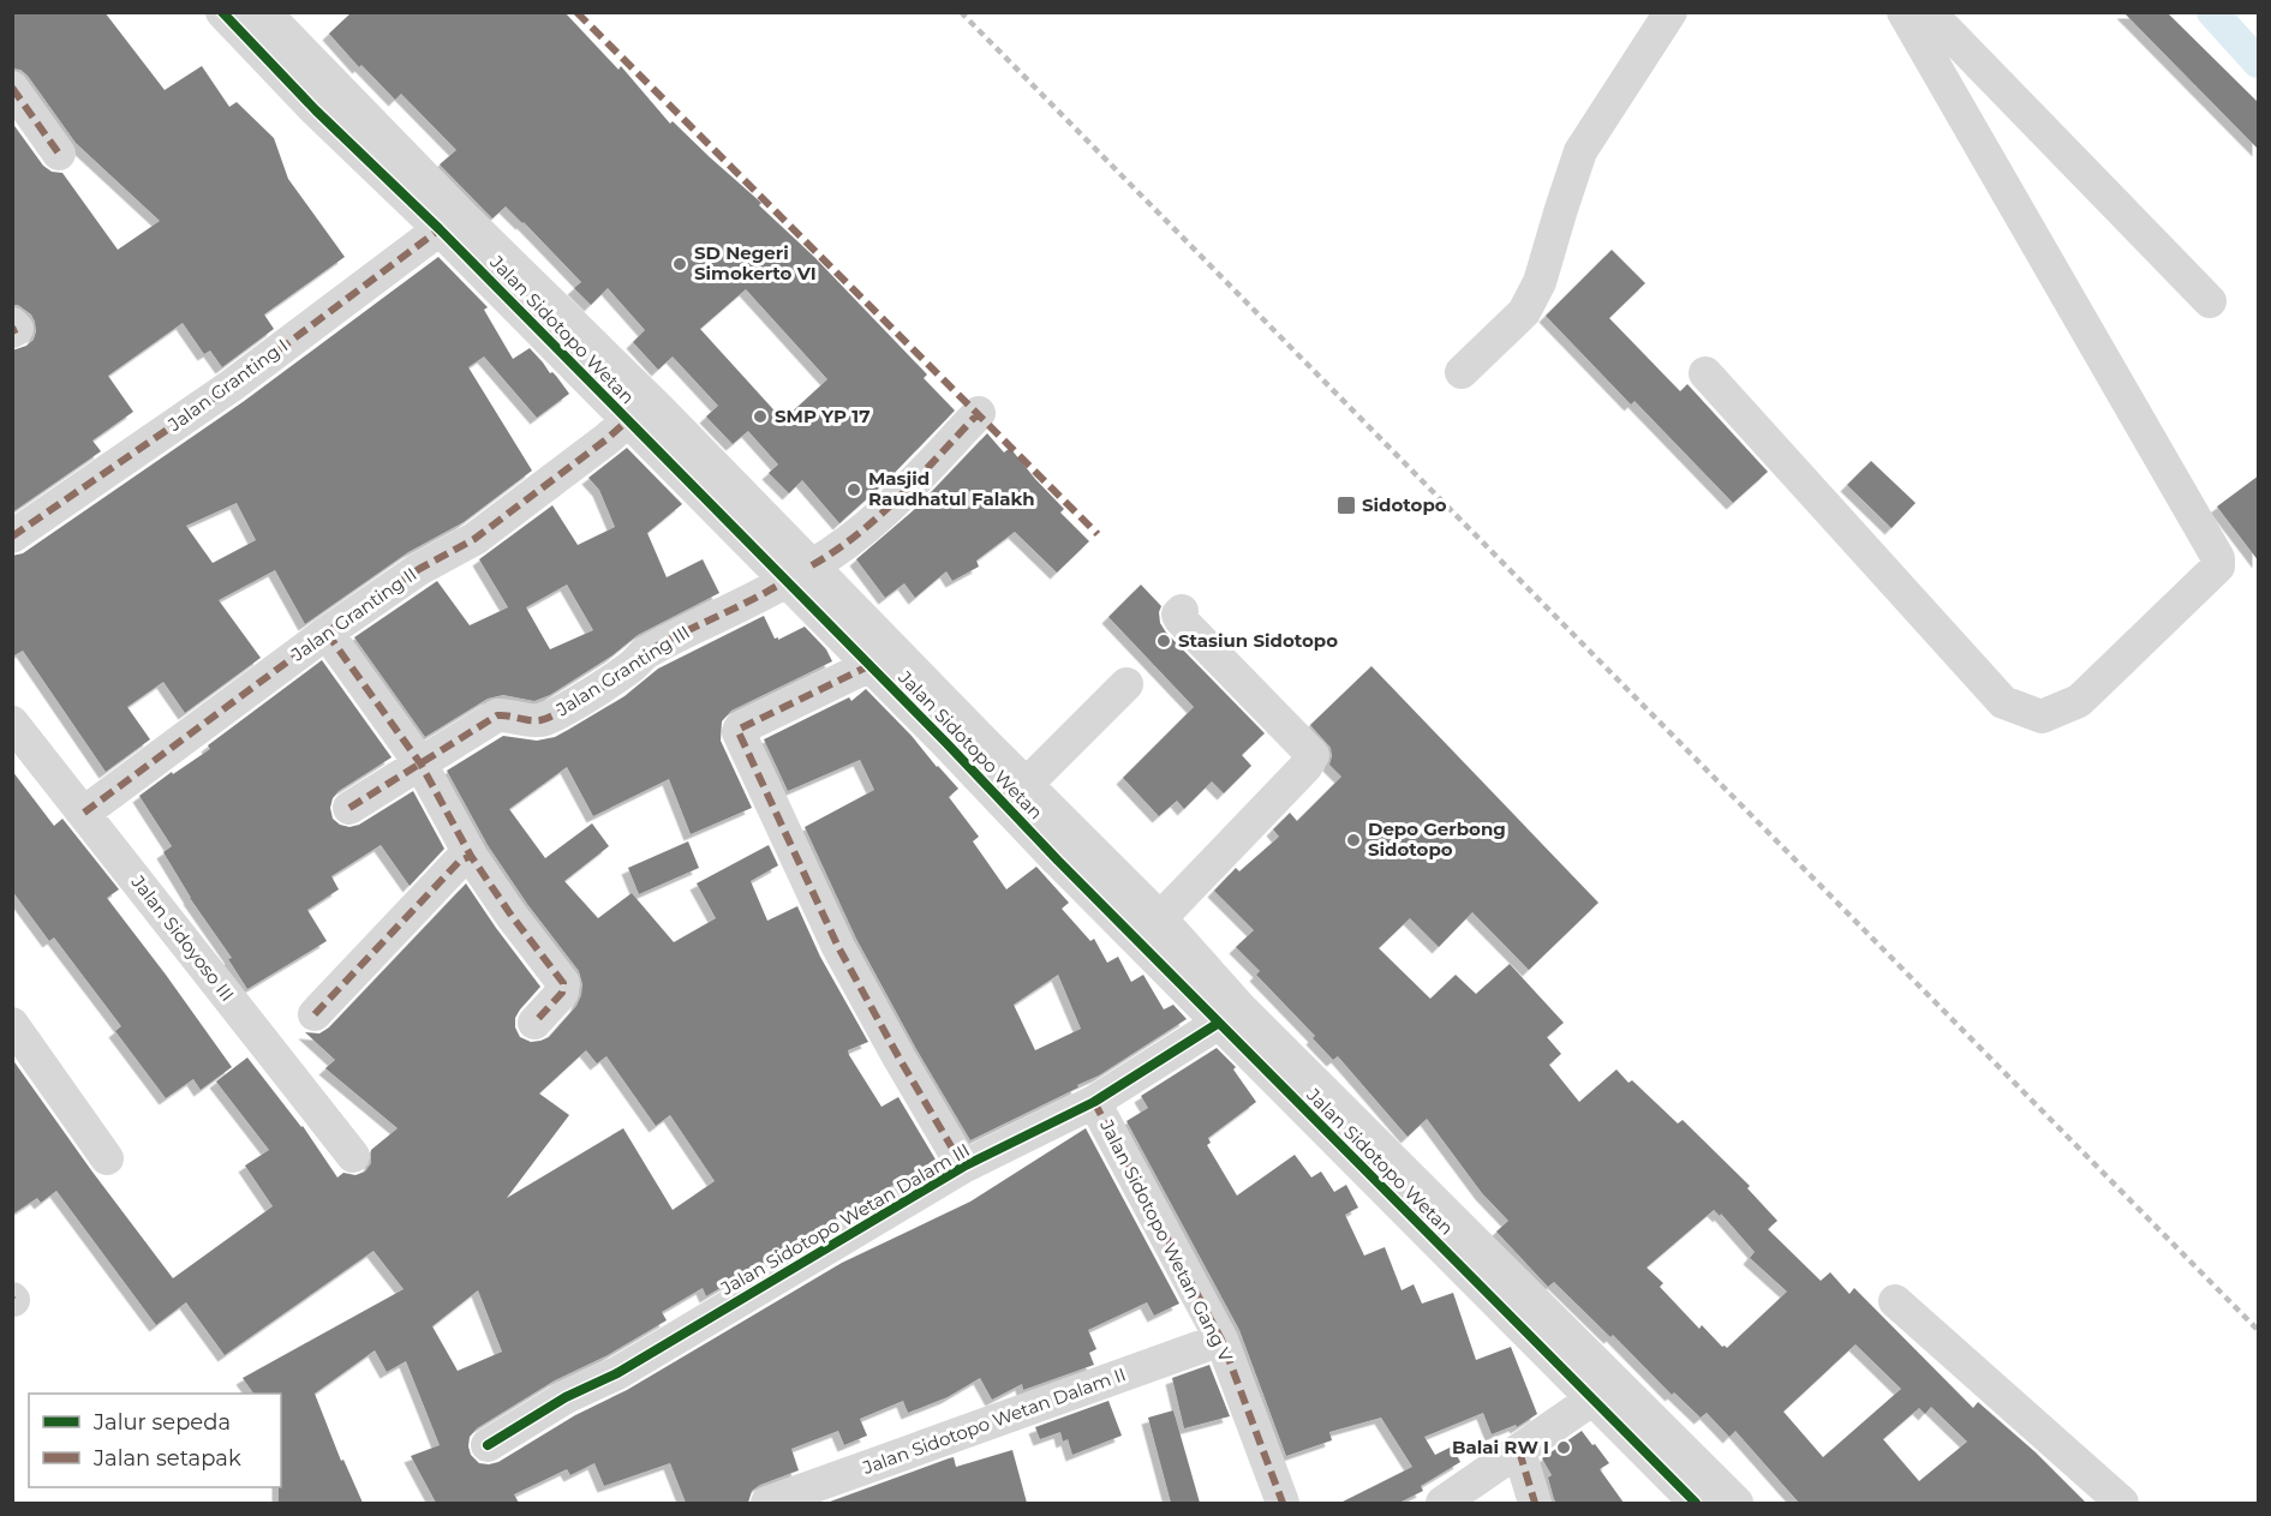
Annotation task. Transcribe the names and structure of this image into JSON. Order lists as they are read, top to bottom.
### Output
{
  "streets": {
    "street": [
      "Jalan Sidotopo Wetan",
      "Jalan Granting I",
      "Jalan Granting II",
      "Jalan Granting III",
      "Jalan Sidoyoso III",
      "Jalan Sidotopo Wetan Dalam III",
      "Jalan Sidotopo Wetan Gang V",
      "Jalan Sidotopo Wetan Dalam II"
    ]
  },
  "crossings": [
    ["Jalan Sidotopo Wetan", "Jalan Granting I"],
    ["Jalan Sidotopo Wetan", "Jalan Granting II"],
    ["Jalan Sidotopo Wetan", "Jalan Granting III"],
    ["Jalan Sidotopo Wetan", "Jalan Sidotopo Wetan Dalam III"],
    ["Jalan Granting II", "Jalan Sidoyoso III"],
    ["Jalan Sidotopo Wetan Dalam III", "Jalan Sidotopo Wetan Gang V"],
    ["Jalan Sidotopo Wetan Gang V", "Jalan Sidotopo Wetan Dalam II"]
  ],
  "places": {
    "other": [
      "SD Negeri Simokerto VI",
      "SMP YP 17",
      "Masjid Raudhatul Falakh",
      "Stasiun Sidotopo",
      "Depo Gerbong Sidotopo",
      "Balai RW I"
    ],
    "transit": ["Sidotopo"]
  },
  "legend": ["Jalur sepeda", "Jalan setapak"]
}
